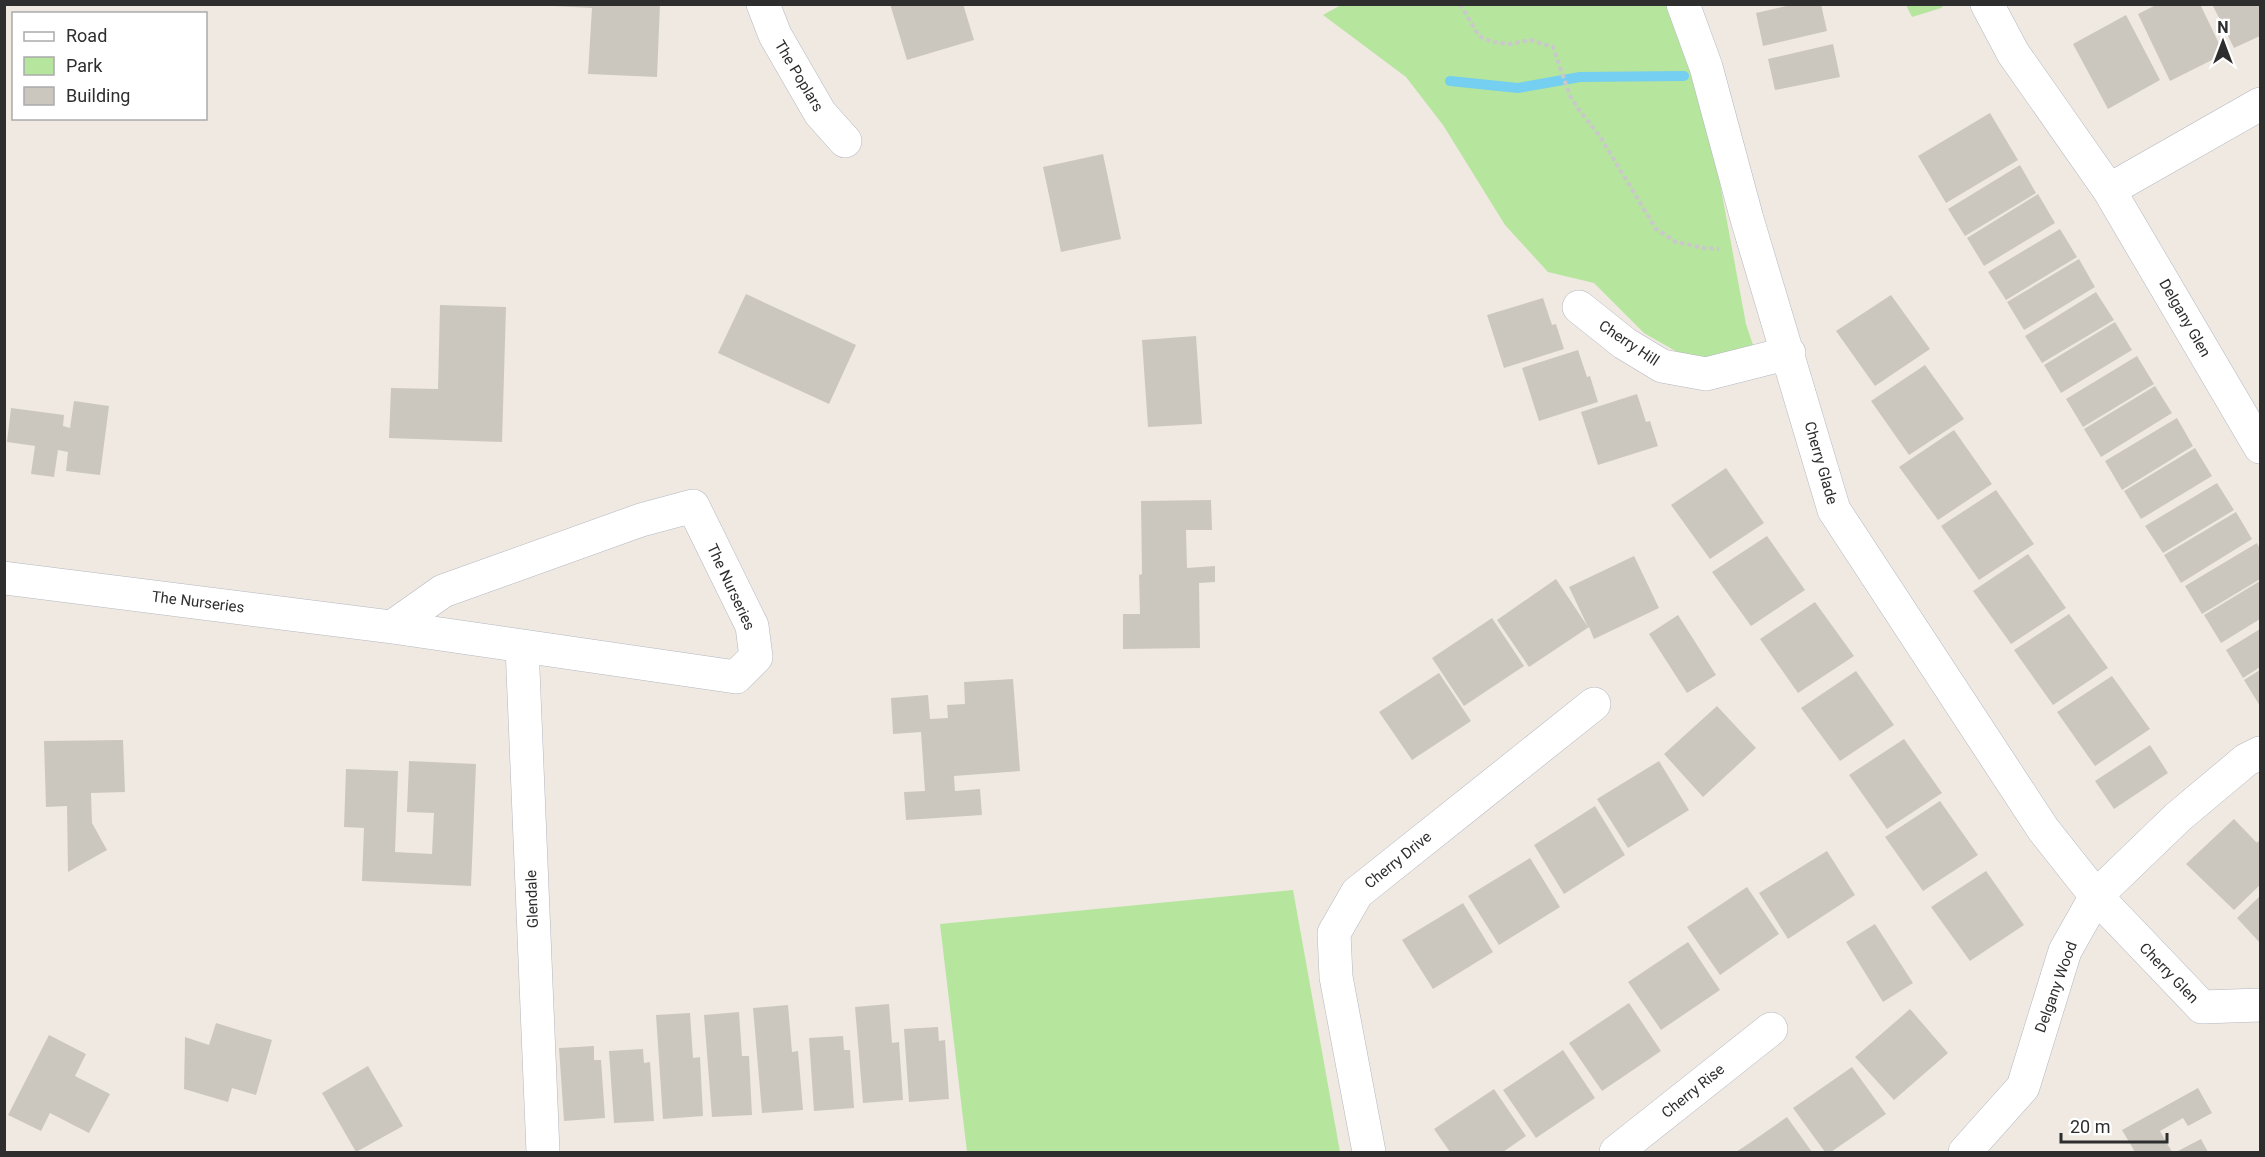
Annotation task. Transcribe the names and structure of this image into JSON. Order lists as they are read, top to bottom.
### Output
{
  "streets": {
    "street": [
      "The Poplars",
      "Delgany Glen",
      "Cherry Hill",
      "Cherry Glade",
      "The Nurseries",
      "Cherry Drive",
      "Glendale",
      "Cherry Glen",
      "Delgany Wood",
      "Cherry Rise"
    ]
  },
  "crossings": [
    ["Cherry Hill", "Cherry Glade"],
    ["Cherry Glade", "Cherry Glen"],
    ["Cherry Glade", "Delgany Wood"],
    ["The Nurseries", "Glendale"],
    ["Cherry Glen", "Delgany Wood"]
  ],
  "legend": ["Road", "Park", "Building"],
  "scale_bar": "20 m",
  "north": "top"
}
